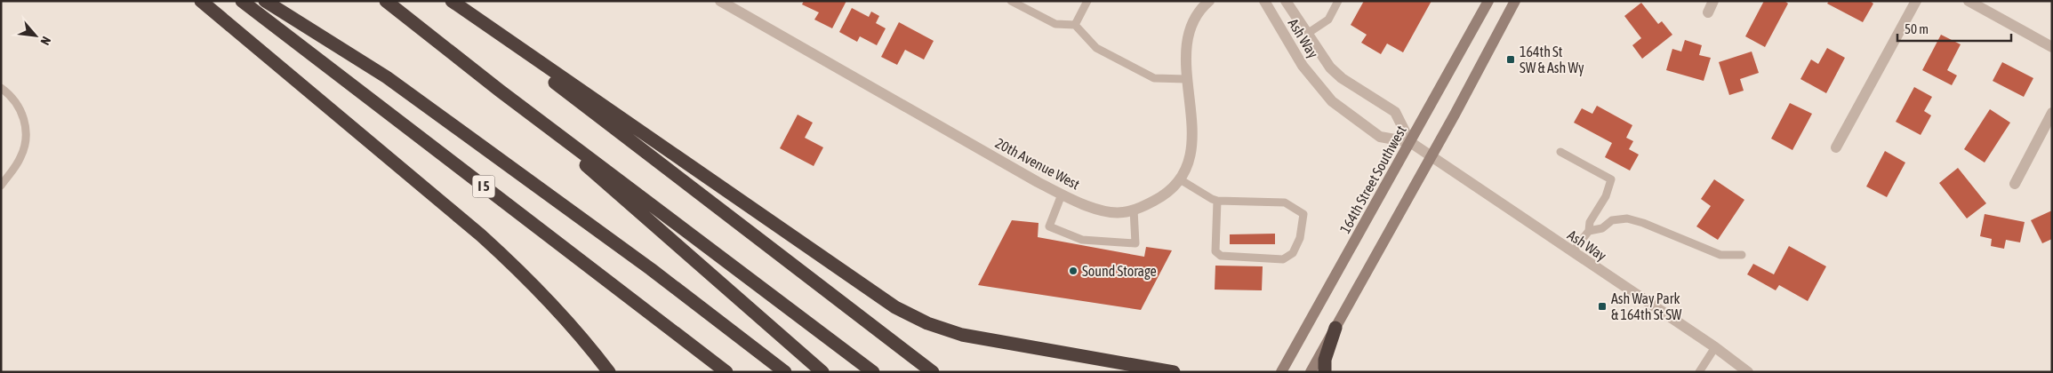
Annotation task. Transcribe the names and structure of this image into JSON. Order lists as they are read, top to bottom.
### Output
{
  "streets": {
    "highway": ["I 5"],
    "main road": ["164th Street Southwest"],
    "street": ["Ash Way", "20th Avenue West"]
  },
  "crossings": [
    ["Ash Way", "164th Street Southwest"]
  ],
  "places": {
    "transit": ["164th St SW & Ash Wy", "Ash Way Park & 164th St SW"],
    "other": ["Sound Storage"]
  },
  "scale_bar": "50 m",
  "north": "bottom right"
}
